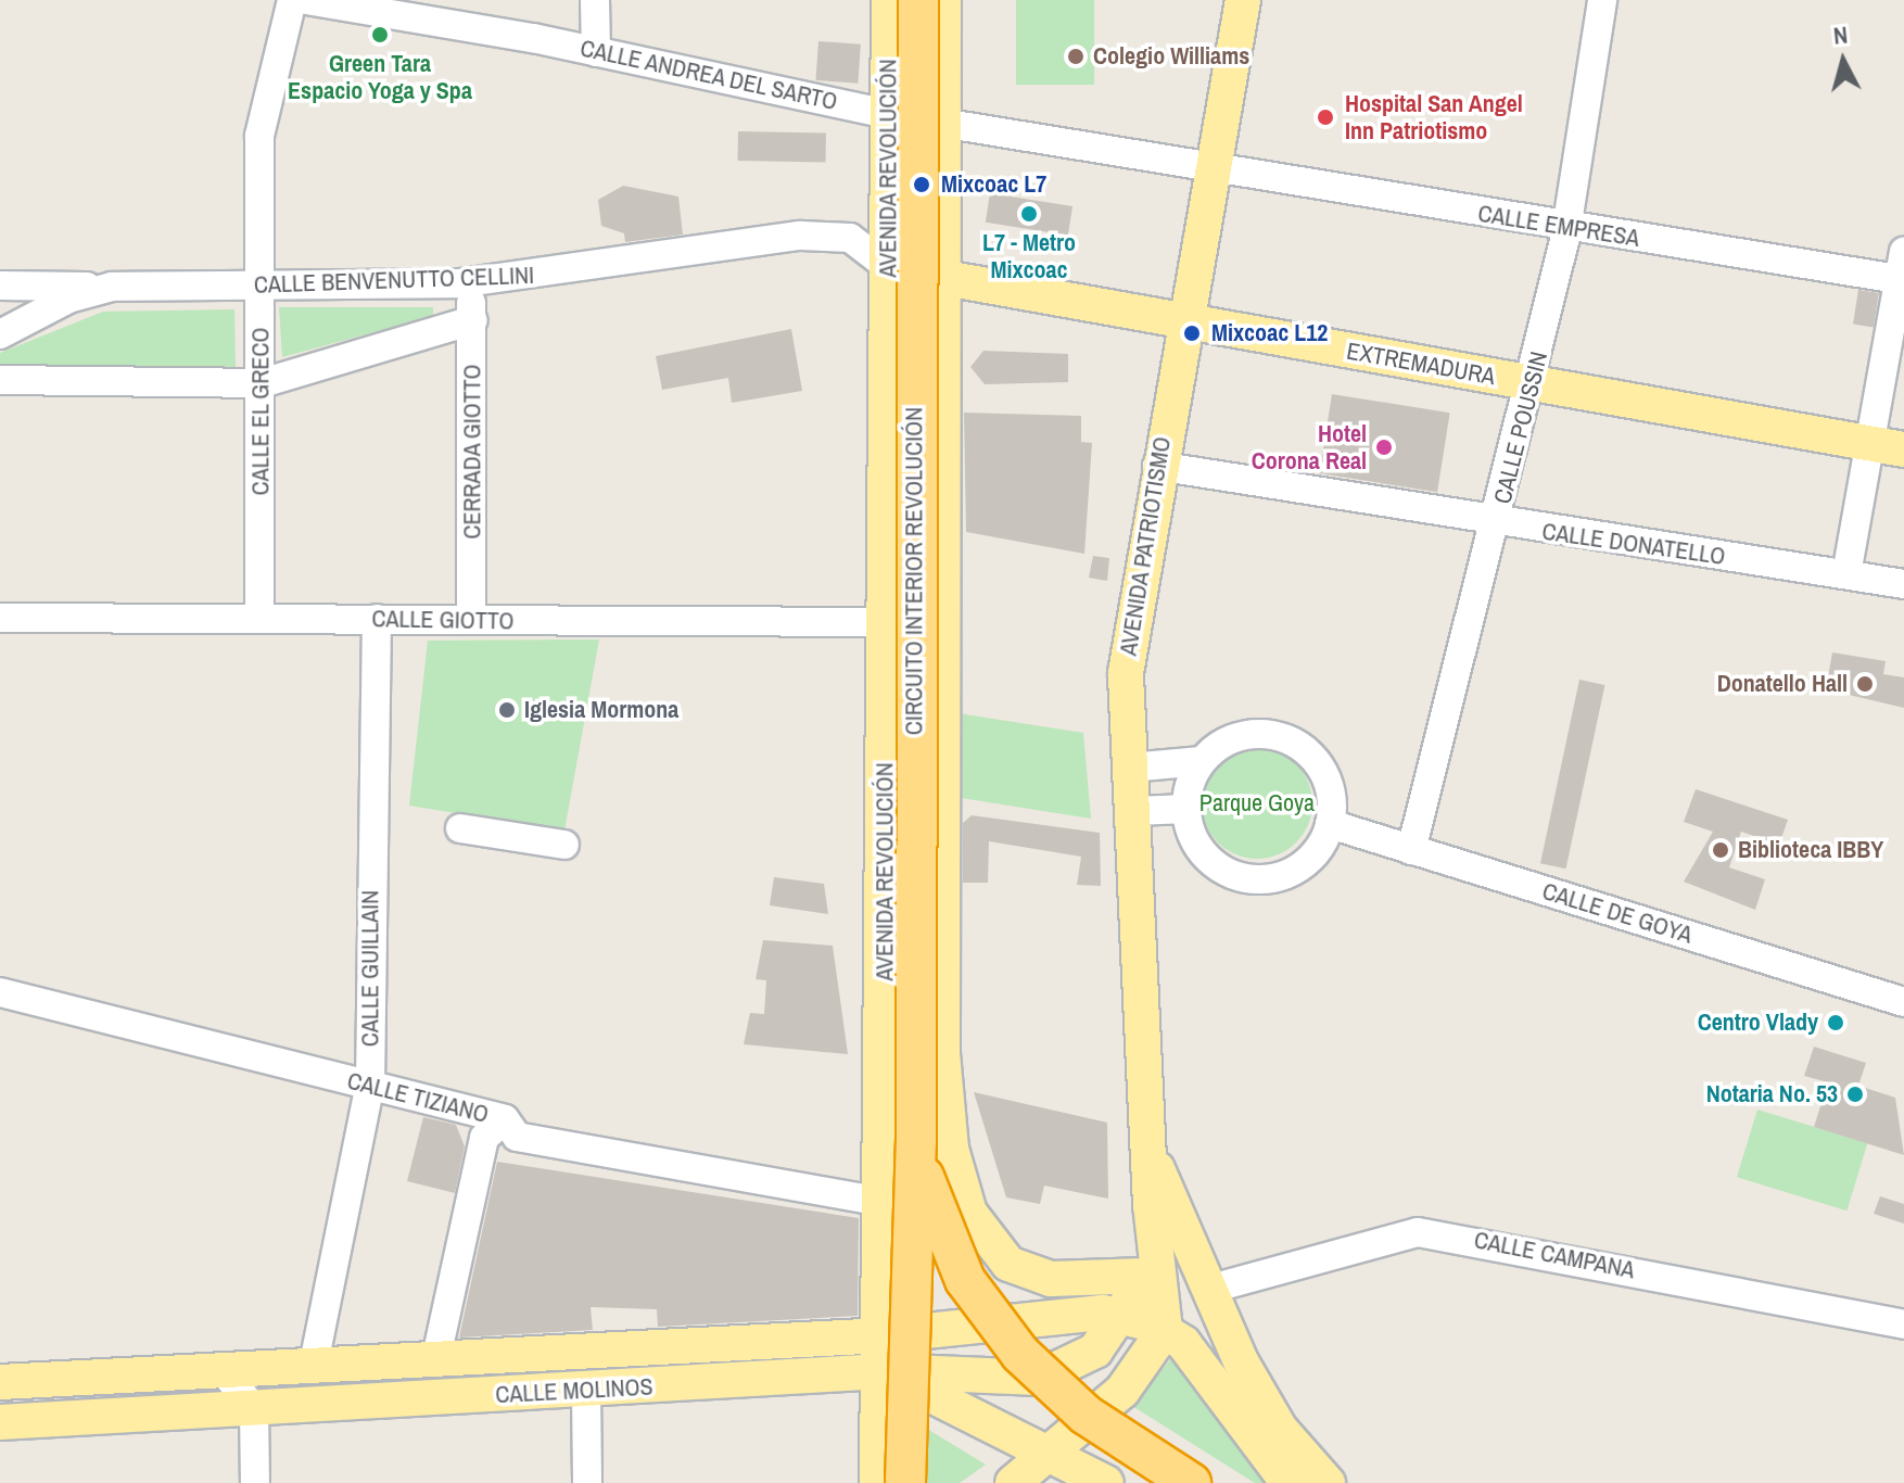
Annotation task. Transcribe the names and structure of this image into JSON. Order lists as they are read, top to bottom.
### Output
{
  "streets": {
    "highway": ["CIRCUITO INTERIOR REVOLUCIÓN"],
    "main road": [
      "AVENIDA REVOLUCIÓN",
      "EXTREMADURA",
      "AVENIDA PATRIOTISMO",
      "CALLE MOLINOS"
    ],
    "street": [
      "CALLE ANDREA DEL SARTO",
      "CALLE EMPRESA",
      "CALLE BENVENUTTO CELLINI",
      "CALLE EL GRECO",
      "CALLE POUSSIN",
      "CERRADA GIOTTO",
      "CALLE DONATELLO",
      "CALLE GIOTTO",
      "CALLE DE GOYA",
      "CALLE GUILLAIN",
      "CALLE TIZIANO",
      "CALLE CAMPANA"
    ]
  },
  "crossings": [
    ["CALLE ANDREA DEL SARTO", "AVENIDA REVOLUCIÓN"],
    ["CALLE ANDREA DEL SARTO", "CALLE EMPRESA"],
    ["CALLE ANDREA DEL SARTO", "AVENIDA PATRIOTISMO"],
    ["AVENIDA REVOLUCIÓN", "CALLE BENVENUTTO CELLINI"],
    ["AVENIDA REVOLUCIÓN", "EXTREMADURA"],
    ["AVENIDA REVOLUCIÓN", "CALLE GIOTTO"],
    ["AVENIDA REVOLUCIÓN", "CALLE TIZIANO"],
    ["AVENIDA REVOLUCIÓN", "CALLE MOLINOS"],
    ["CALLE EMPRESA", "CALLE POUSSIN"],
    ["CALLE EMPRESA", "AVENIDA PATRIOTISMO"],
    ["CALLE BENVENUTTO CELLINI", "EXTREMADURA"],
    ["CALLE BENVENUTTO CELLINI", "CALLE EL GRECO"],
    ["CALLE BENVENUTTO CELLINI", "CERRADA GIOTTO"],
    ["EXTREMADURA", "CALLE POUSSIN"],
    ["EXTREMADURA", "AVENIDA PATRIOTISMO"],
    ["CALLE EL GRECO", "CALLE GIOTTO"],
    ["CALLE POUSSIN", "CALLE DONATELLO"],
    ["CALLE POUSSIN", "CALLE DE GOYA"],
    ["CERRADA GIOTTO", "CALLE GIOTTO"],
    ["CALLE DONATELLO", "AVENIDA PATRIOTISMO"],
    ["AVENIDA PATRIOTISMO", "CALLE CAMPANA"],
    ["AVENIDA PATRIOTISMO", "CALLE MOLINOS"],
    ["CALLE GIOTTO", "CALLE GUILLAIN"],
    ["CALLE GUILLAIN", "CALLE TIZIANO"],
    ["CALLE GUILLAIN", "CALLE MOLINOS"]
  ],
  "parks": ["Parque Goya"],
  "places": [
    "Green Tara Espacio Yoga y Spa",
    "Colegio Williams",
    "Hospital San Angel Inn Patriotismo",
    "Mixcoac L7",
    "L7 - Metro Mixcoac",
    "Mixcoac L12",
    "Hotel Corona Real",
    "Donatello Hall",
    "Iglesia Mormona",
    "Biblioteca IBBY",
    "Centro Vlady",
    "Notaria No. 53"
  ],
  "north": "top"
}
